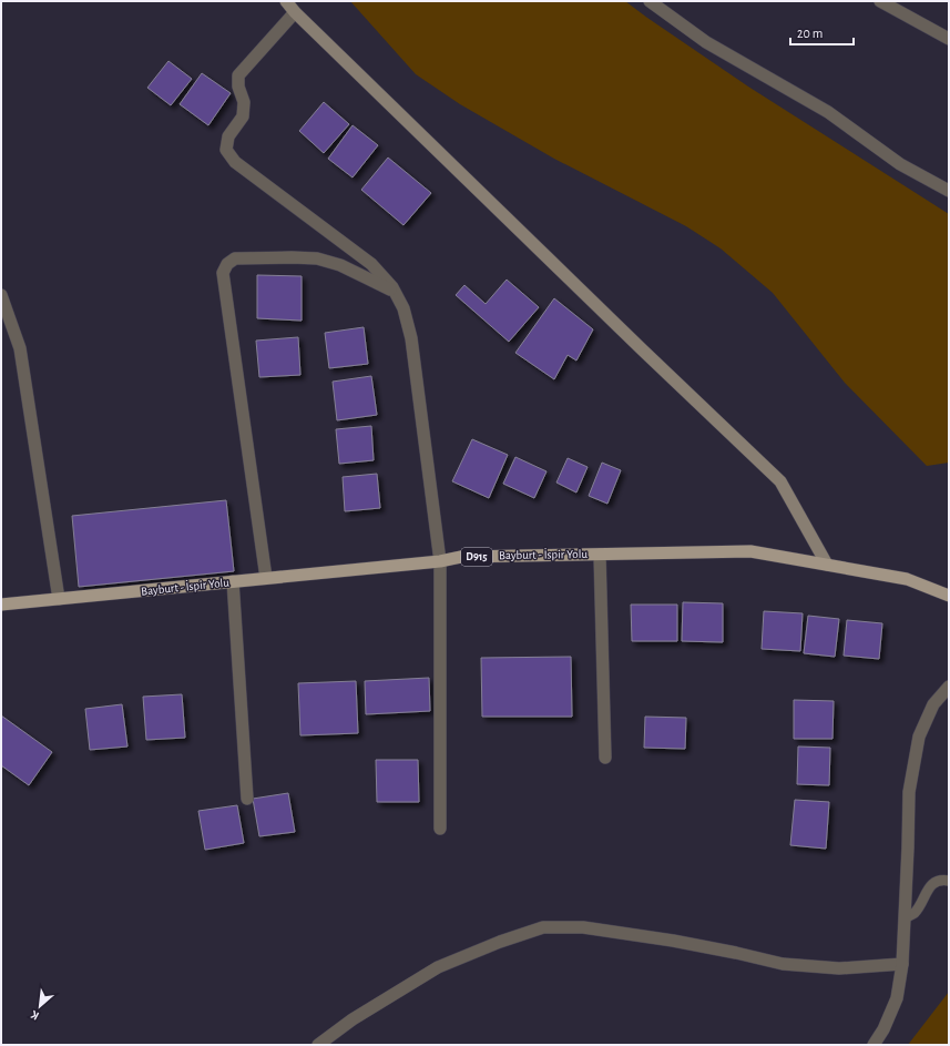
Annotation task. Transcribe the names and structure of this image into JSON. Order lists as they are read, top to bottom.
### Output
{
  "streets": {
    "main road": ["Bayburt - İspir Yolu", "D915"]
  },
  "scale_bar": "20 m",
  "north": "bottom left"
}
